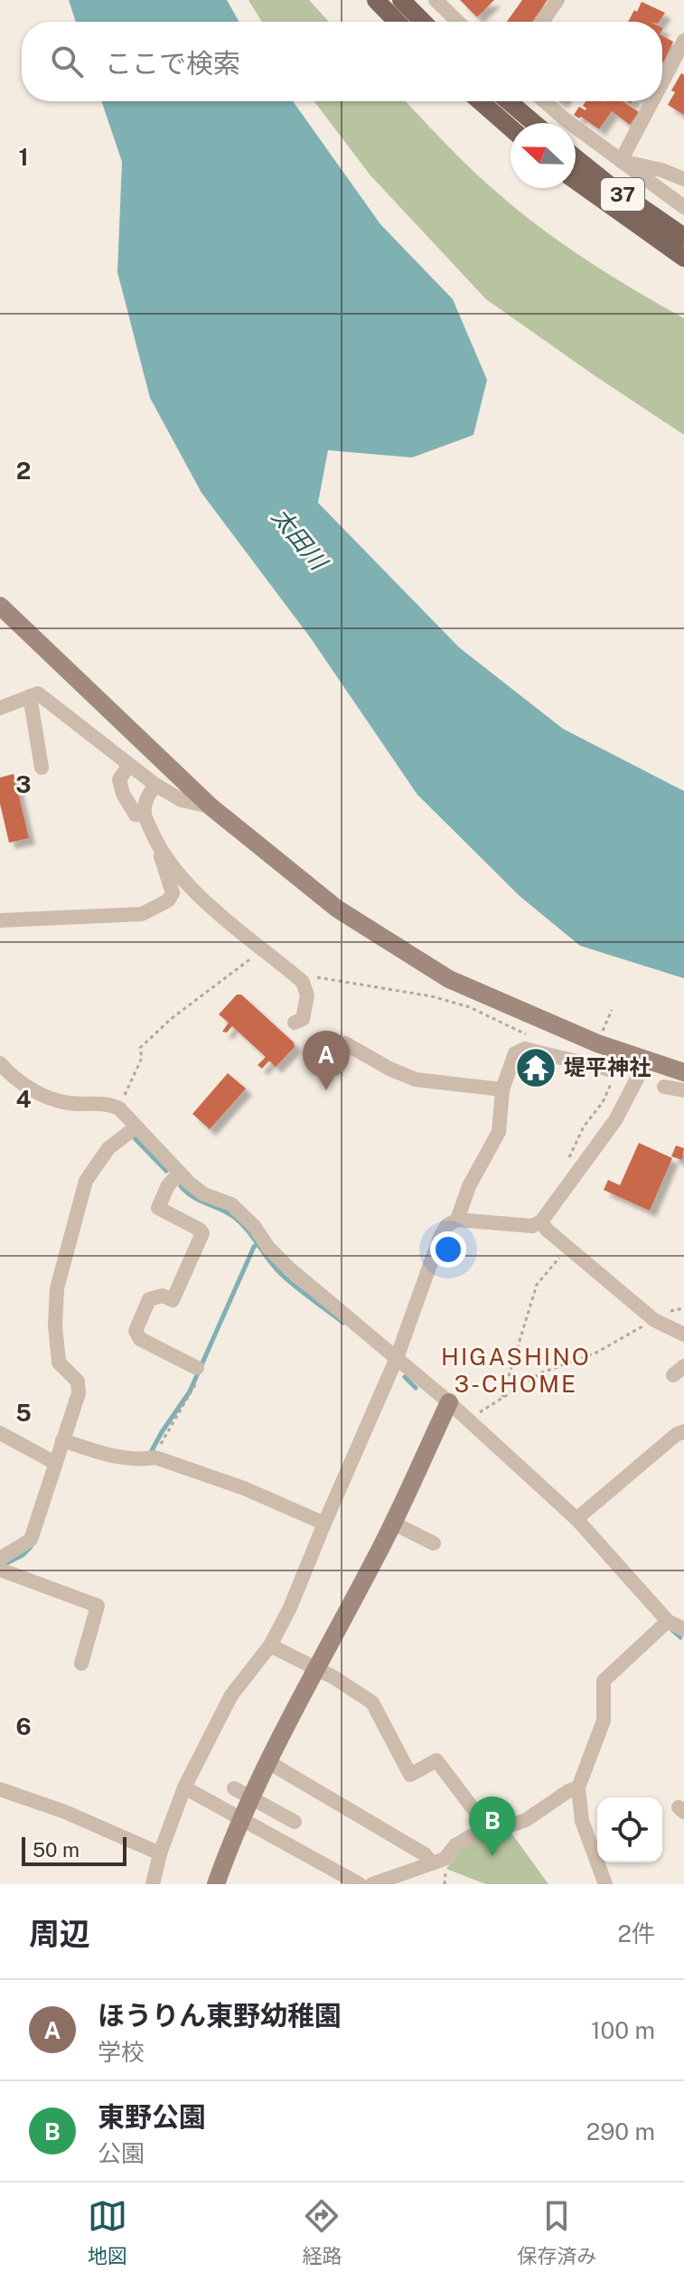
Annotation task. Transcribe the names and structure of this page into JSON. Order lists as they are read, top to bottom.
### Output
{
  "streets": {
    "main road": ["37"]
  },
  "districts": ["HIGASHINO 3-CHOME"],
  "water": ["太田川"],
  "places": {
    "temple": ["堤平神社"]
  },
  "scale_bar": "50 m",
  "north": "left",
  "page": {
    "search": "ここで検索",
    "pins": ["A", "B"],
    "scale": "50 m",
    "heading": ["周辺", "2件"],
    "list": [
      {
        "mark": "A",
        "name": "ほうりん東野幼稚園",
        "note": "学校",
        "value": "100 m"
      },
      {
        "mark": "B",
        "name": "東野公園",
        "note": "公園",
        "value": "290 m"
      }
    ],
    "nav": ["地図", "経路", "保存済み"]
  },
  "grid": {
    "rows": [
      "1",
      "2",
      "3",
      "4",
      "5",
      "6"
    ]
  }
}
